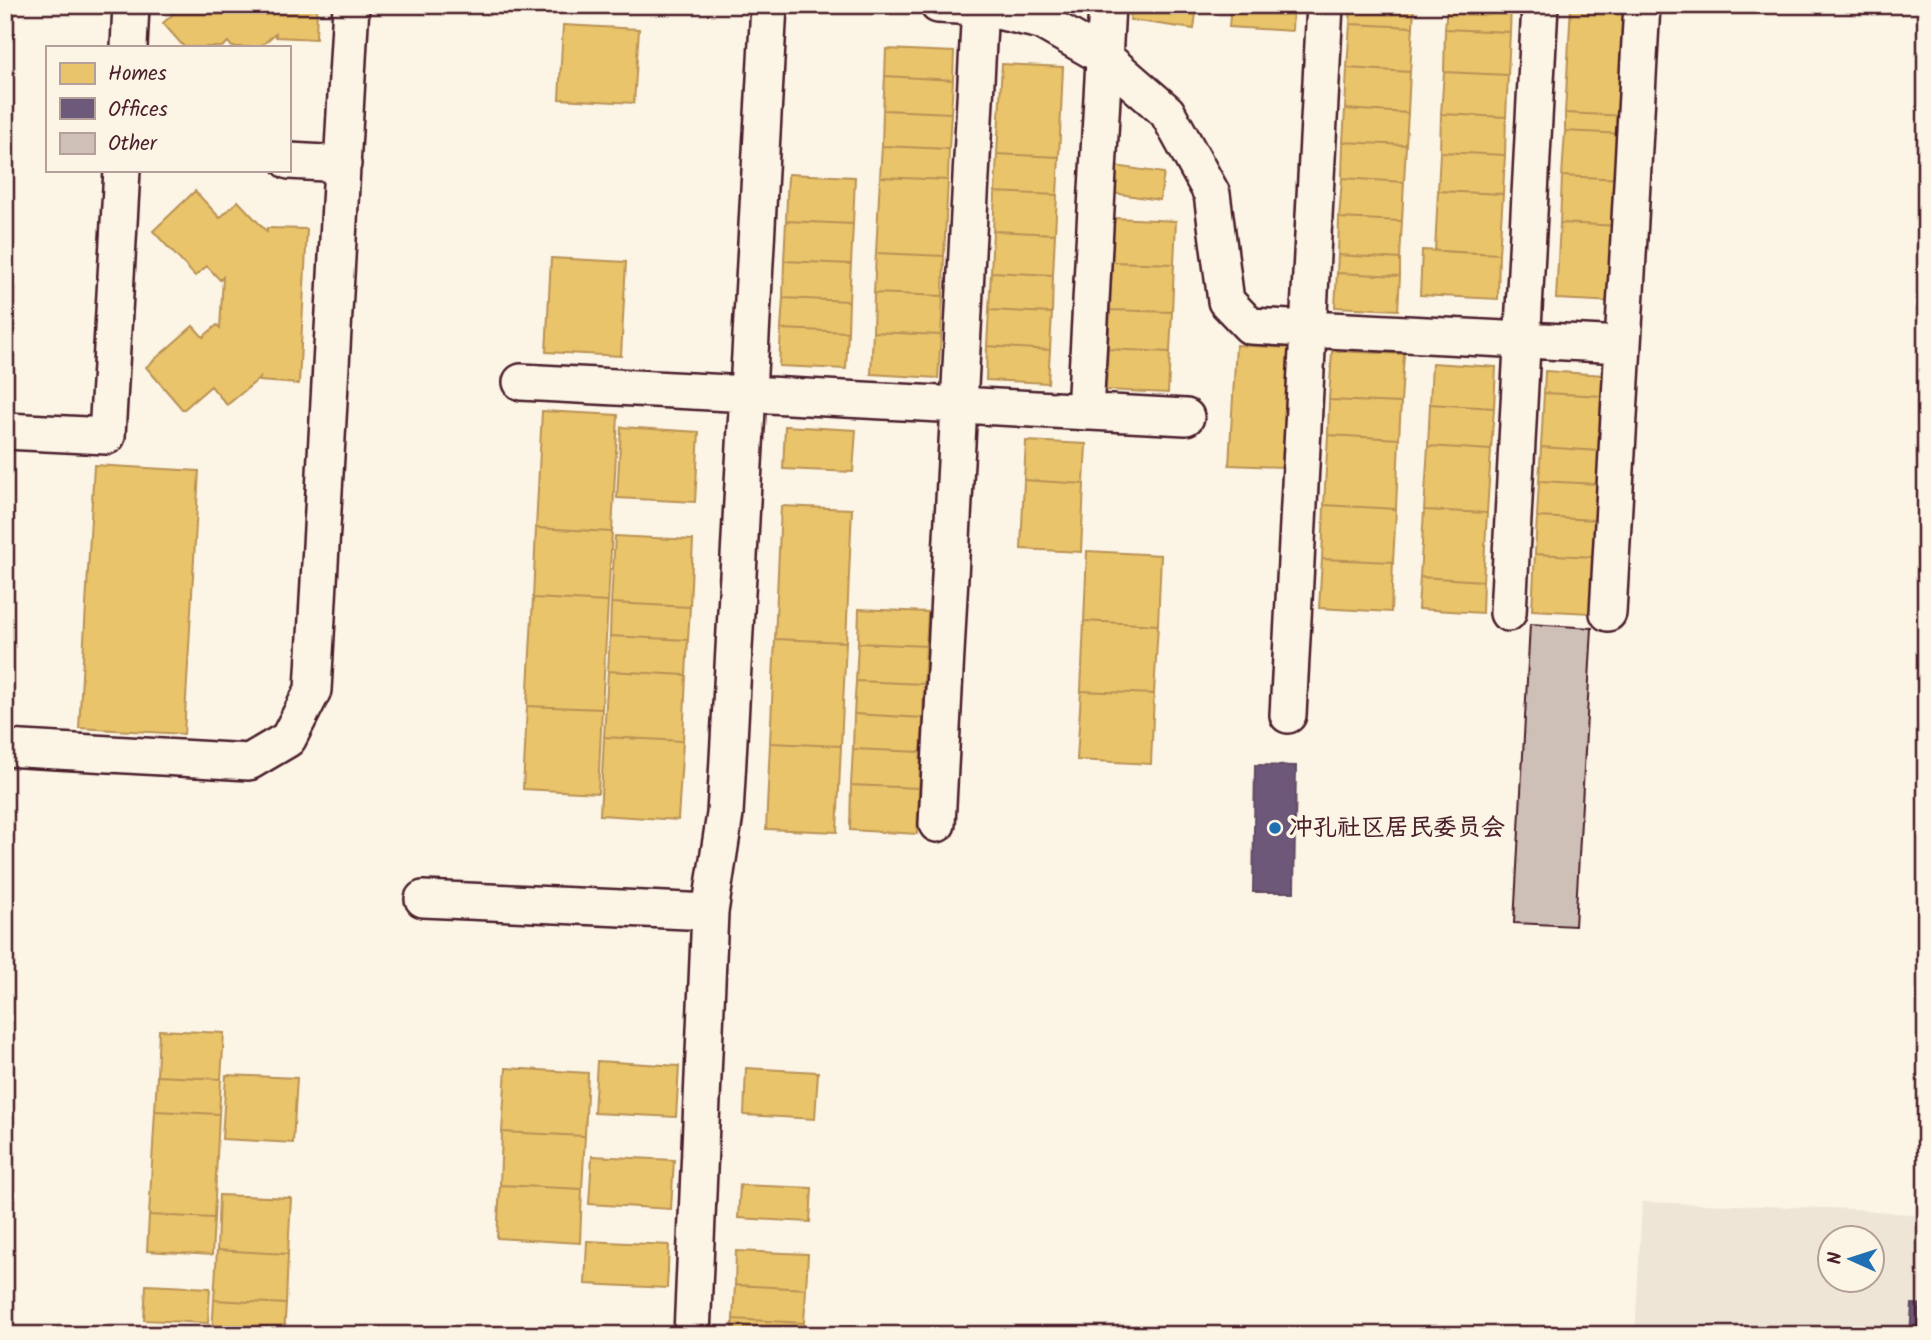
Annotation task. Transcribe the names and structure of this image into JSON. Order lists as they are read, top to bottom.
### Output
{
  "places": ["冲孔社区居民委员会"],
  "legend": ["Homes", "Offices", "Other"],
  "north": "left"
}
